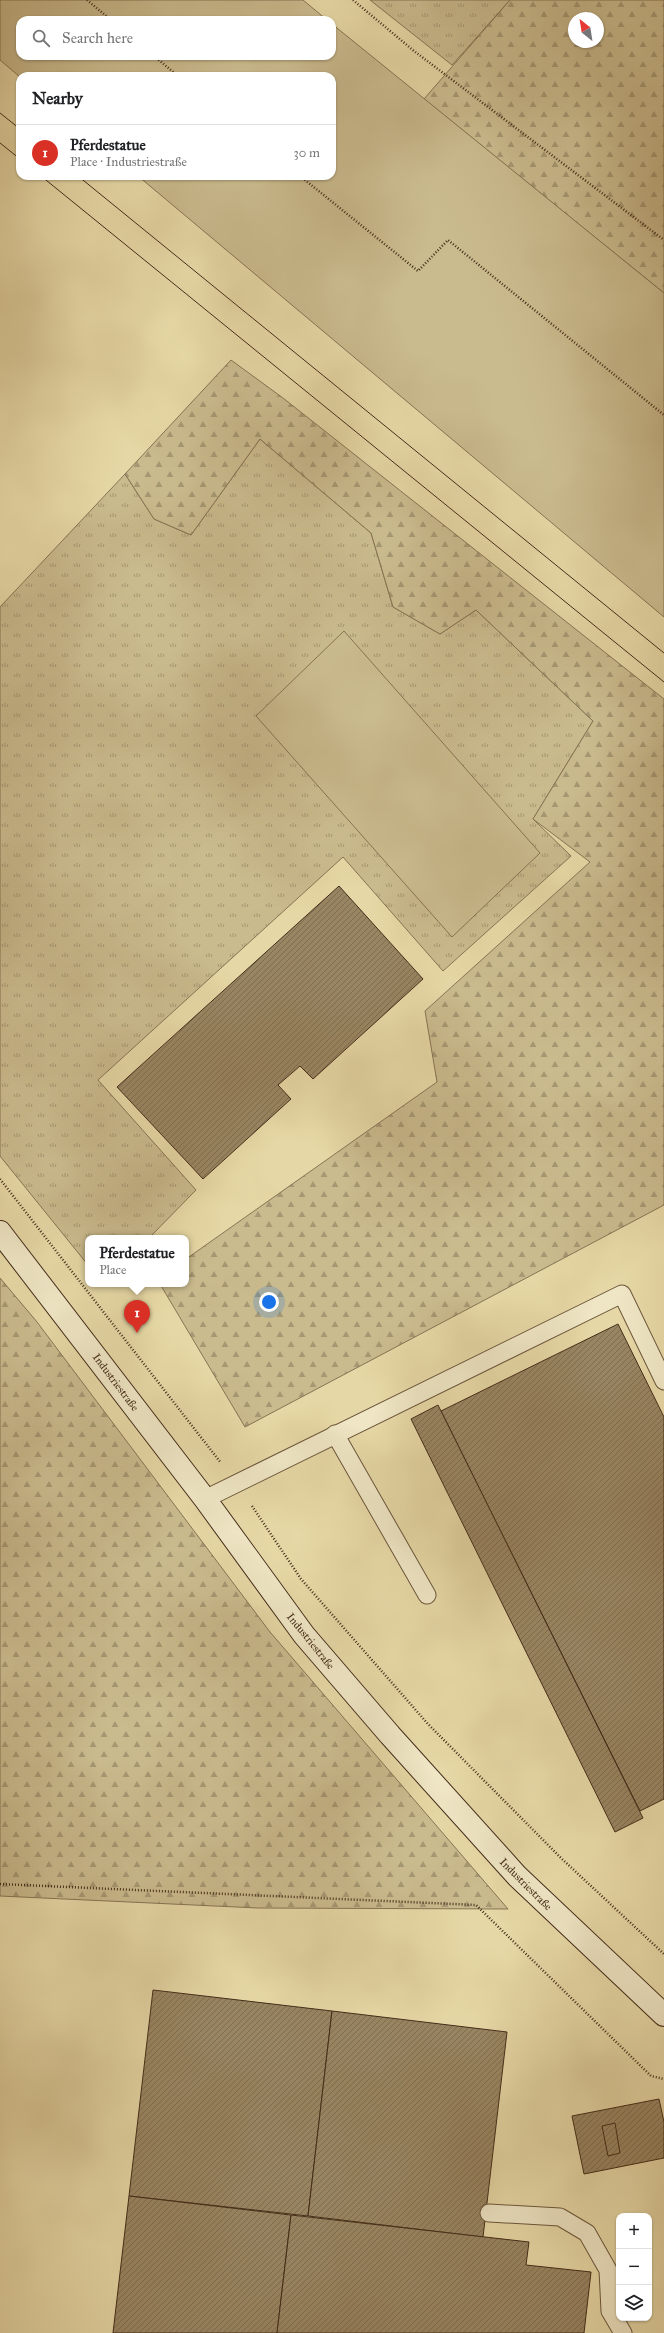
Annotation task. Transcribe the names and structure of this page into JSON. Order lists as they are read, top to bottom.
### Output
{
  "streets": {
    "main road": ["Industriestraße"]
  },
  "north": "top left",
  "page": {
    "search": "Search here",
    "heading": "Nearby",
    "list": [
      {
        "mark": "1",
        "name": "Pferdestatue",
        "note": "Place · Industriestraße",
        "value": "30 m"
      }
    ],
    "popup": ["Pferdestatue", "Place"],
    "pins": "1",
    "map_buttons": ["+", "−"]
  }
}
